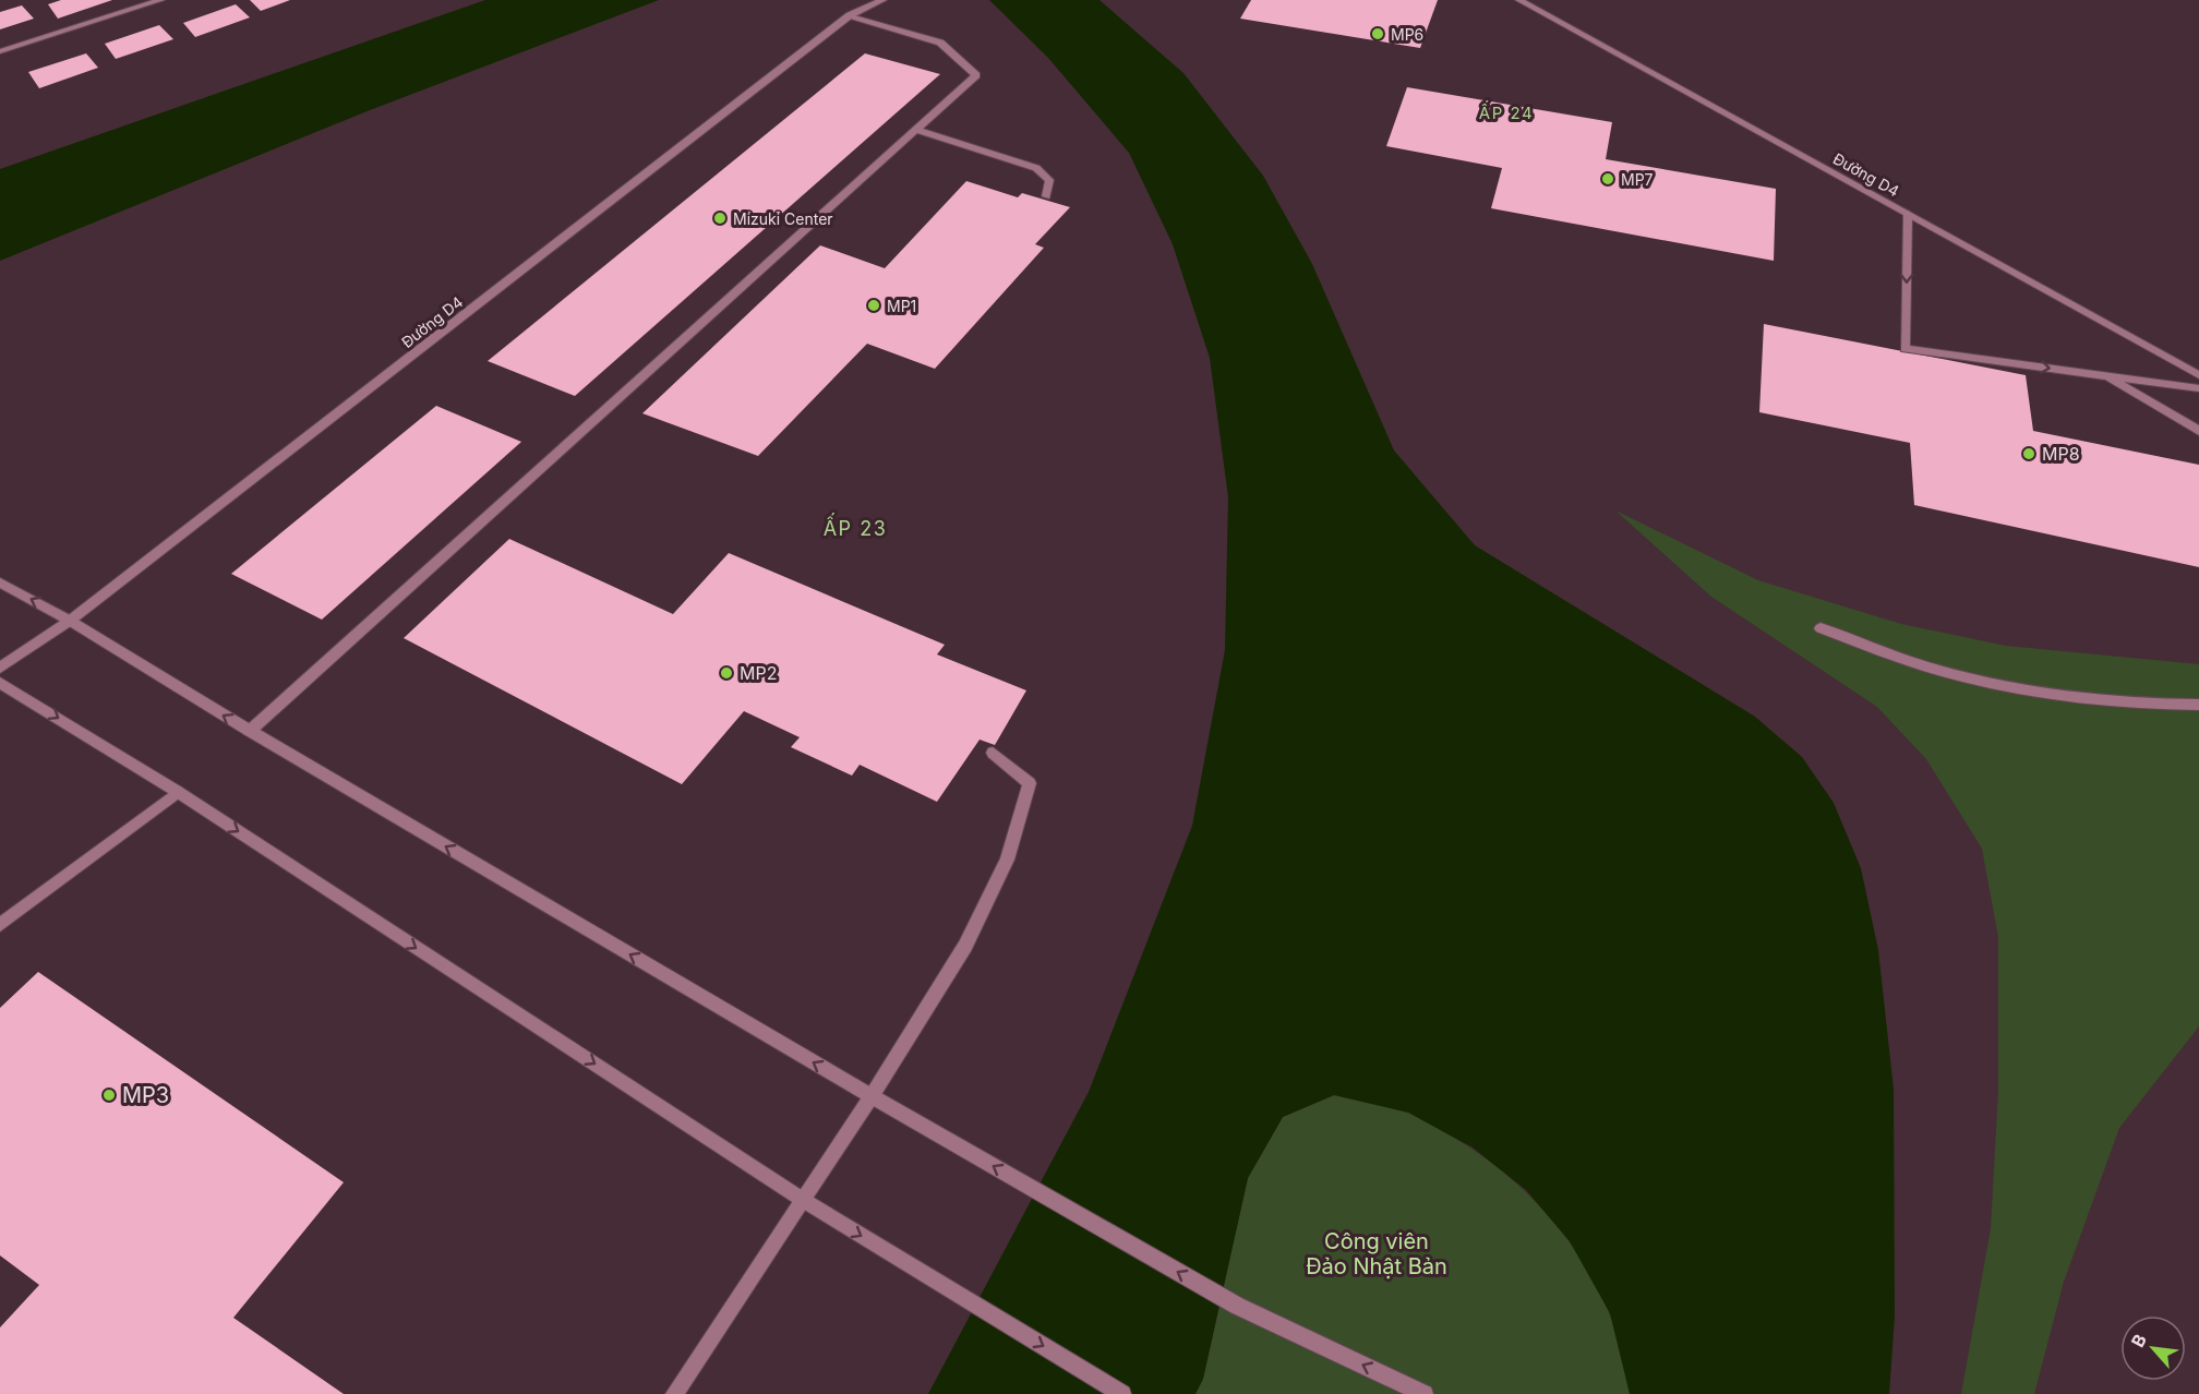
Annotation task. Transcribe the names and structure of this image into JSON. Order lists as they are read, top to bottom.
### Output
{
  "streets": {
    "street": ["Đường D4"]
  },
  "districts": ["ẤP 24", "ẤP 23"],
  "parks": ["Công viên Đảo Nhật Bản"],
  "places": [
    "MP6",
    "MP7",
    "Mizuki Center",
    "MP1",
    "MP8",
    "MP2",
    "MP3"
  ],
  "north": "top left"
}
